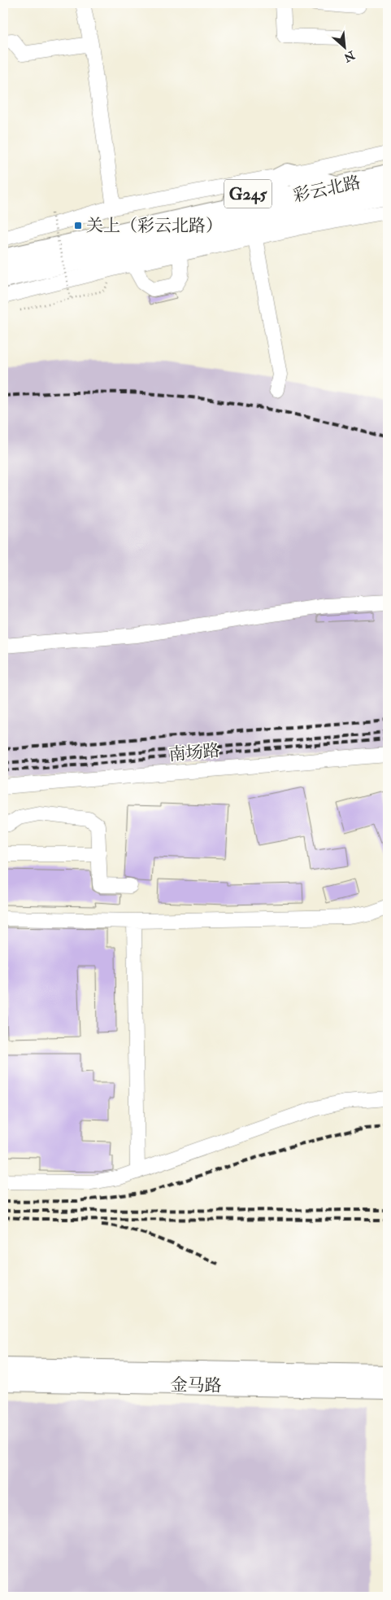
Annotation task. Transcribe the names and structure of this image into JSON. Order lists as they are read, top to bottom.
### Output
{
  "streets": {
    "highway": ["彩云北路", "G245"],
    "main road": ["金马路"],
    "street": ["南场路"]
  },
  "crossings": [
    ["彩云北路", "G245"]
  ],
  "places": {
    "transit": ["关上（彩云北路）"]
  },
  "north": "bottom right"
}
